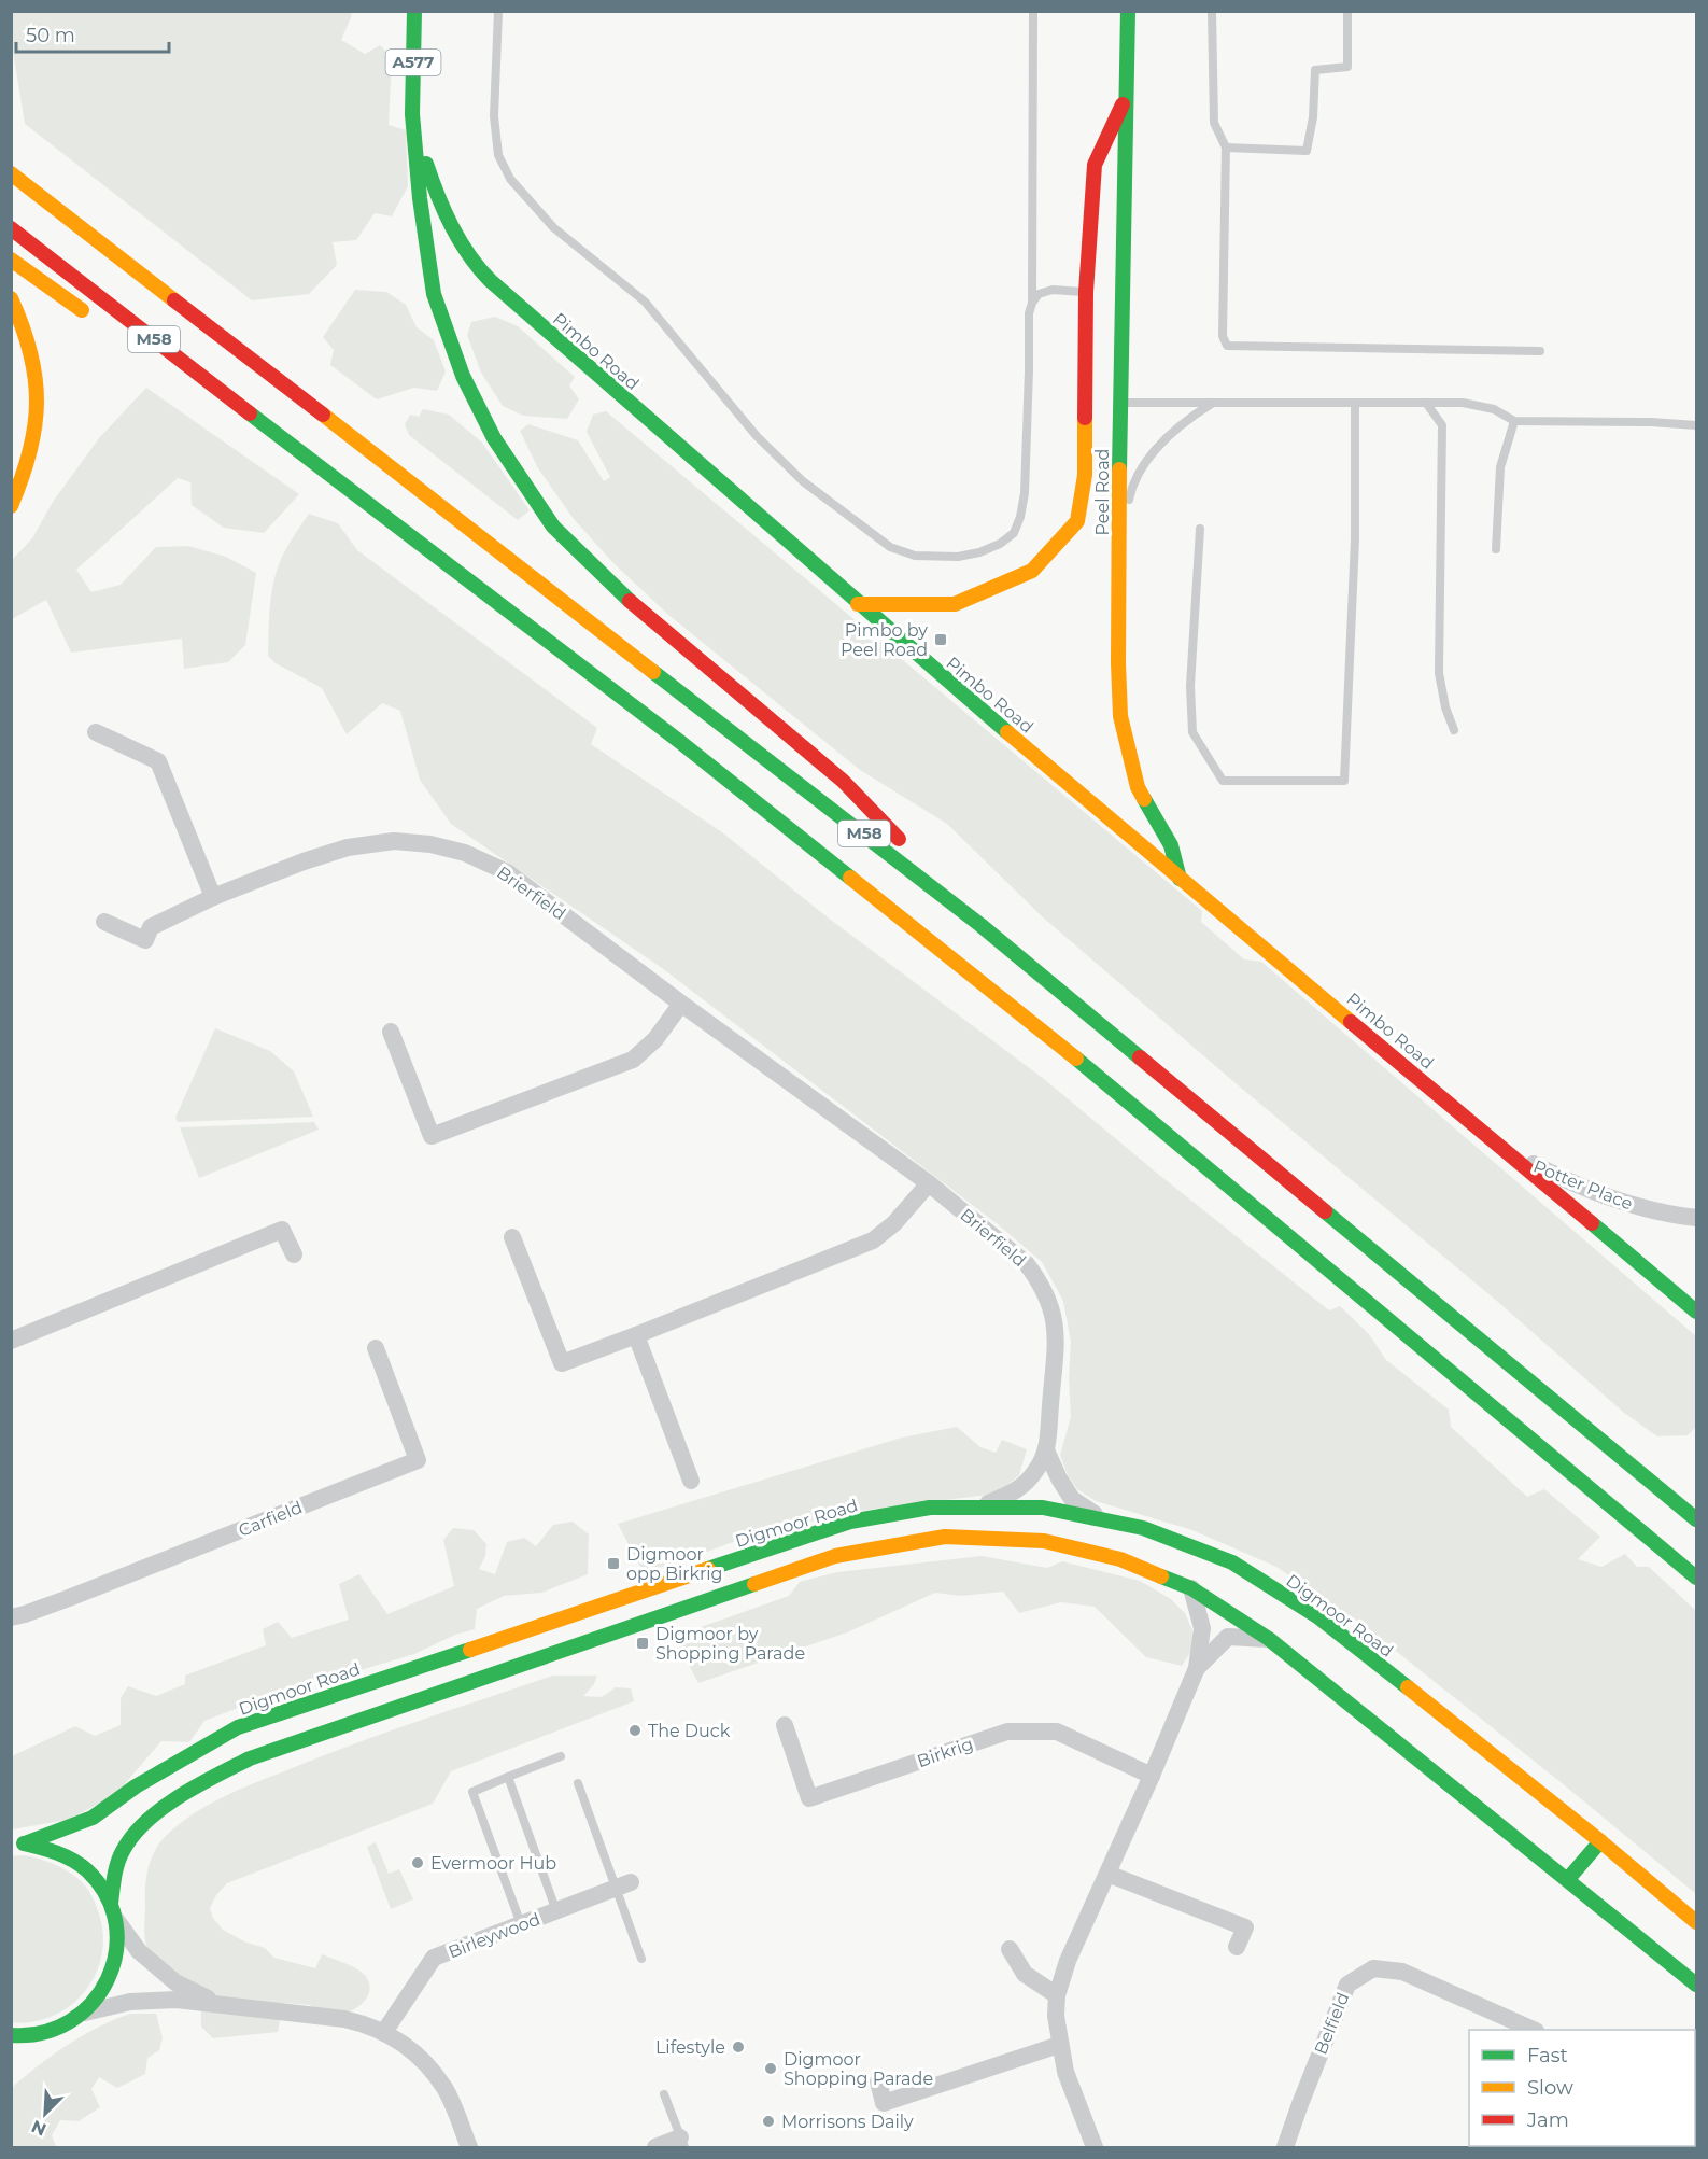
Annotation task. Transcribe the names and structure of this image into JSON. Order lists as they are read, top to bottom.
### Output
{
  "streets": {
    "main road": [
      "A577",
      "M58",
      "Pimbo Road",
      "Peel Road",
      "Digmoor Road"
    ],
    "street": [
      "Brierfield",
      "Potter Place",
      "Carfield",
      "Birkrig",
      "Birleywood",
      "Belfield"
    ]
  },
  "crossings": [
    ["Pimbo Road", "Peel Road"],
    ["Pimbo Road", "Potter Place"]
  ],
  "places": {
    "transit": ["Pimbo by Peel Road", "Digmoor opp Birkrig", "Digmoor by Shopping Parade"],
    "other": [
      "The Duck",
      "Evermoor Hub",
      "Lifestyle",
      "Digmoor Shopping Parade",
      "Morrisons Daily"
    ]
  },
  "legend": ["Fast", "Slow", "Jam"],
  "scale_bar": "50 m",
  "north": "bottom left"
}
